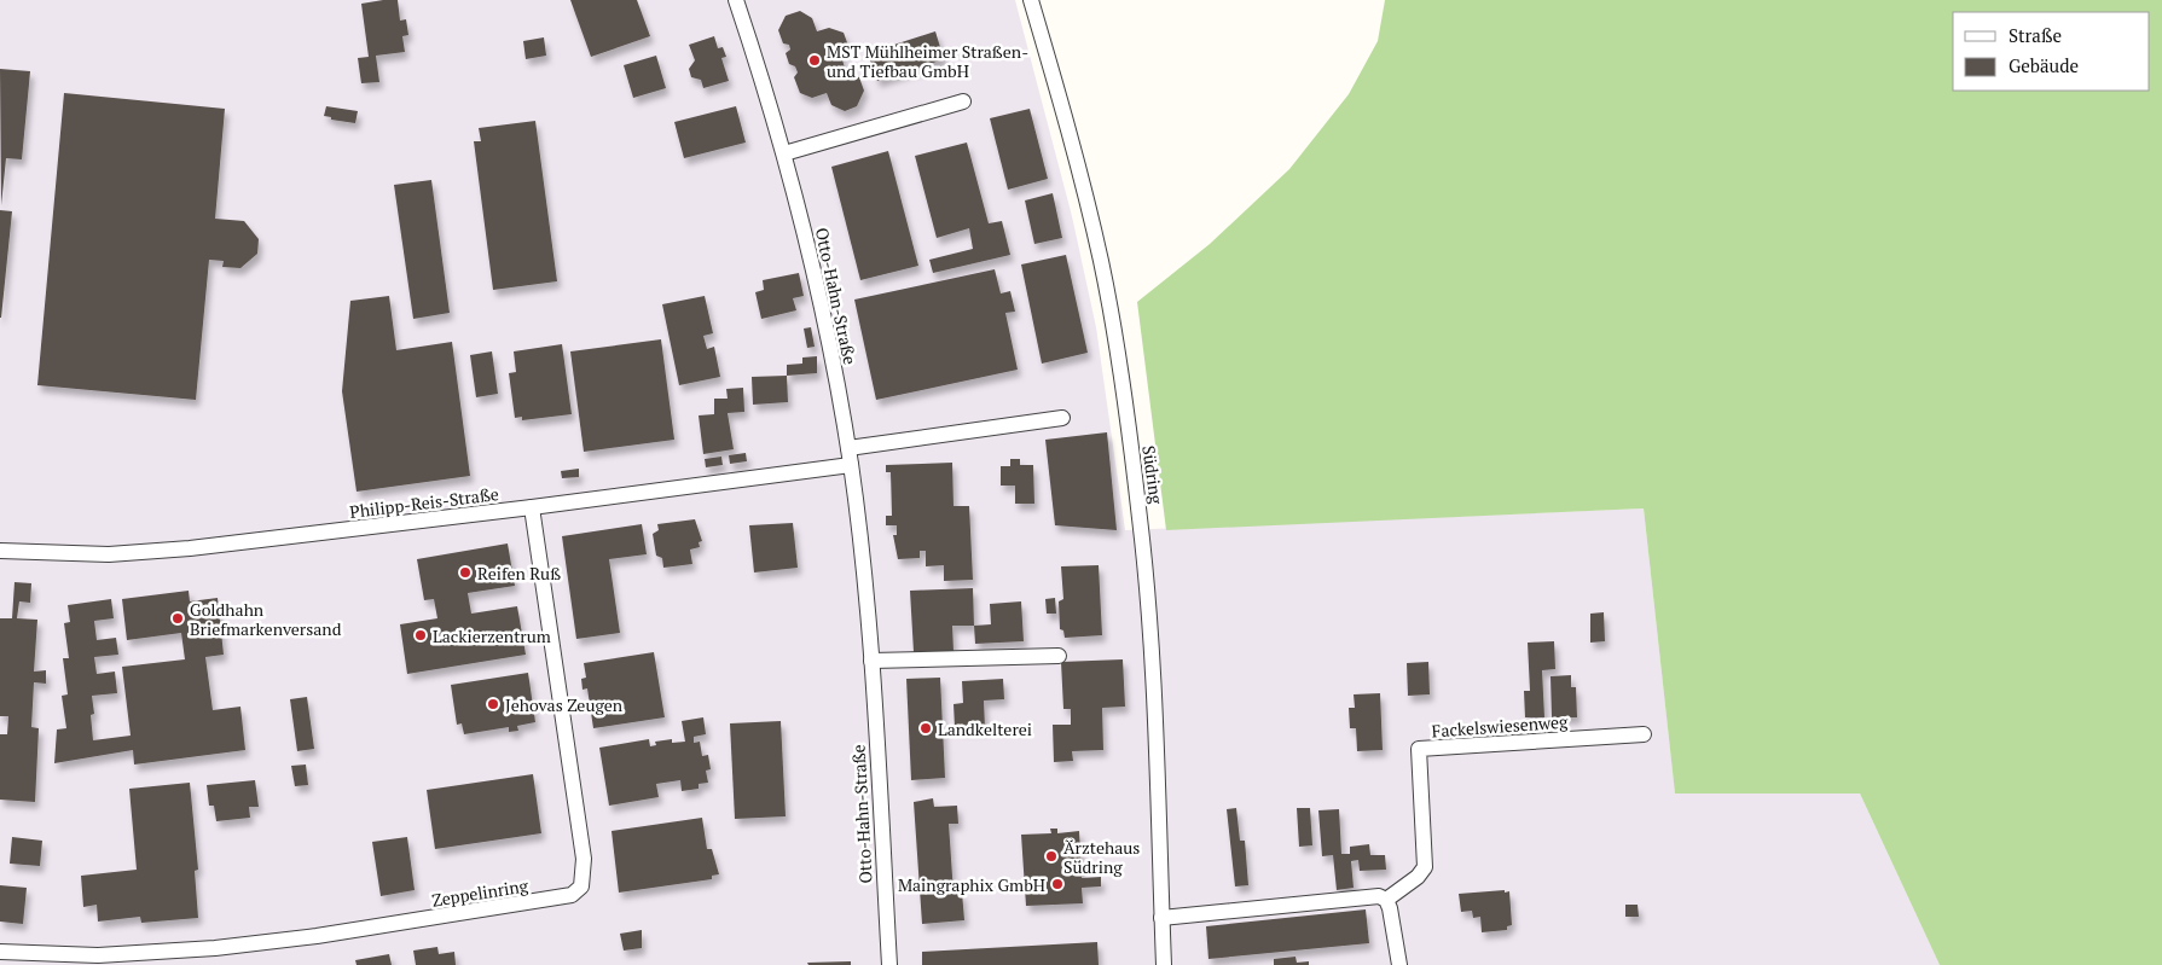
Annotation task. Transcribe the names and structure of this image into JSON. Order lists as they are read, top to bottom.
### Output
{
  "streets": {
    "street": [
      "Otto-Hahn-Straße",
      "Südring",
      "Philipp-Reis-Straße",
      "Fackelswiesenweg",
      "Zeppelinring"
    ]
  },
  "crossings": [
    ["Otto-Hahn-Straße", "Philipp-Reis-Straße"],
    ["Philipp-Reis-Straße", "Zeppelinring"]
  ],
  "places": [
    "MST Mühlheimer Straßen- und Tiefbau GmbH",
    "Reifen Ruß",
    "Goldhahn Briefmarkenversand",
    "Lackierzentrum",
    "Jehovas Zeugen",
    "Landkelterei",
    "Ärztehaus Südring",
    "Maingraphix GmbH"
  ],
  "legend": ["Straße", "Gebäude"]
}
